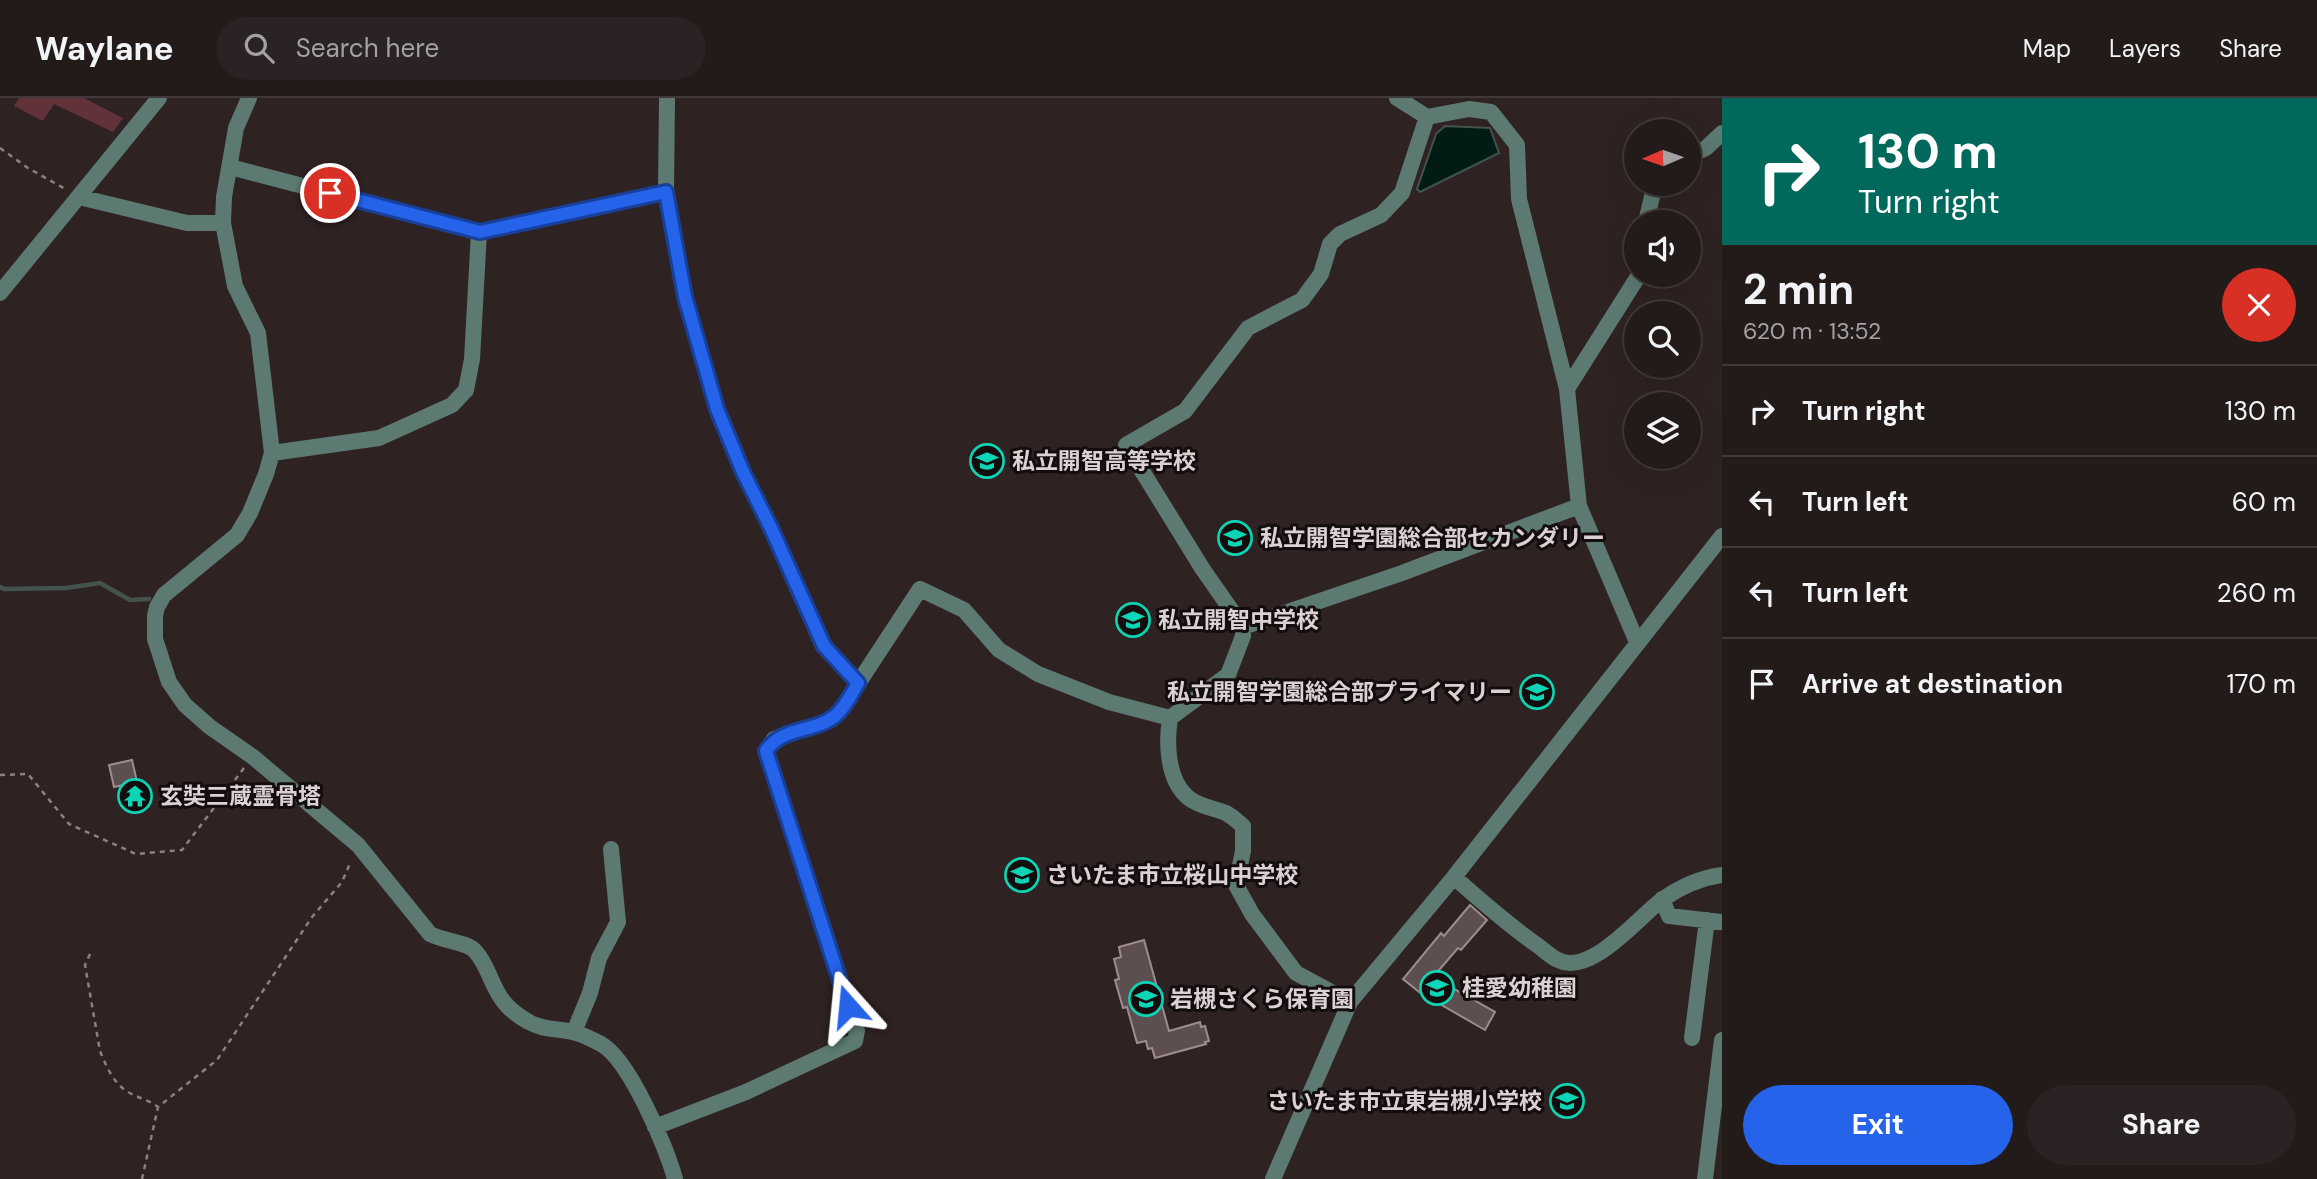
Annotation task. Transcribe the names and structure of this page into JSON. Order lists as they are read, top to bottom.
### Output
{
  "places": {
    "school or university": [
      "私立開智高等学校",
      "私立開智学園総合部セカンダリー",
      "私立開智中学校",
      "私立開智学園総合部プライマリー",
      "さいたま市立桜山中学校",
      "桂愛幼稚園",
      "岩槻さくら保育園",
      "さいたま市立東岩槻小学校"
    ],
    "temple": ["玄奘三蔵霊骨塔"]
  },
  "north": "left",
  "page": {
    "header": "Waylane",
    "search": "Search here",
    "nav": ["Map", "Layers", "Share"],
    "turn": ["130 m", "Turn right"],
    "heading": ["2 min", "620 m · 13:52"],
    "list": [
      {
        "name": "Turn right",
        "value": "130 m"
      },
      {
        "name": "Turn left",
        "value": "60 m"
      },
      {
        "name": "Turn left",
        "value": "260 m"
      },
      {
        "name": "Arrive at destination",
        "value": "170 m"
      }
    ],
    "buttons": ["Exit", "Share"]
  }
}
